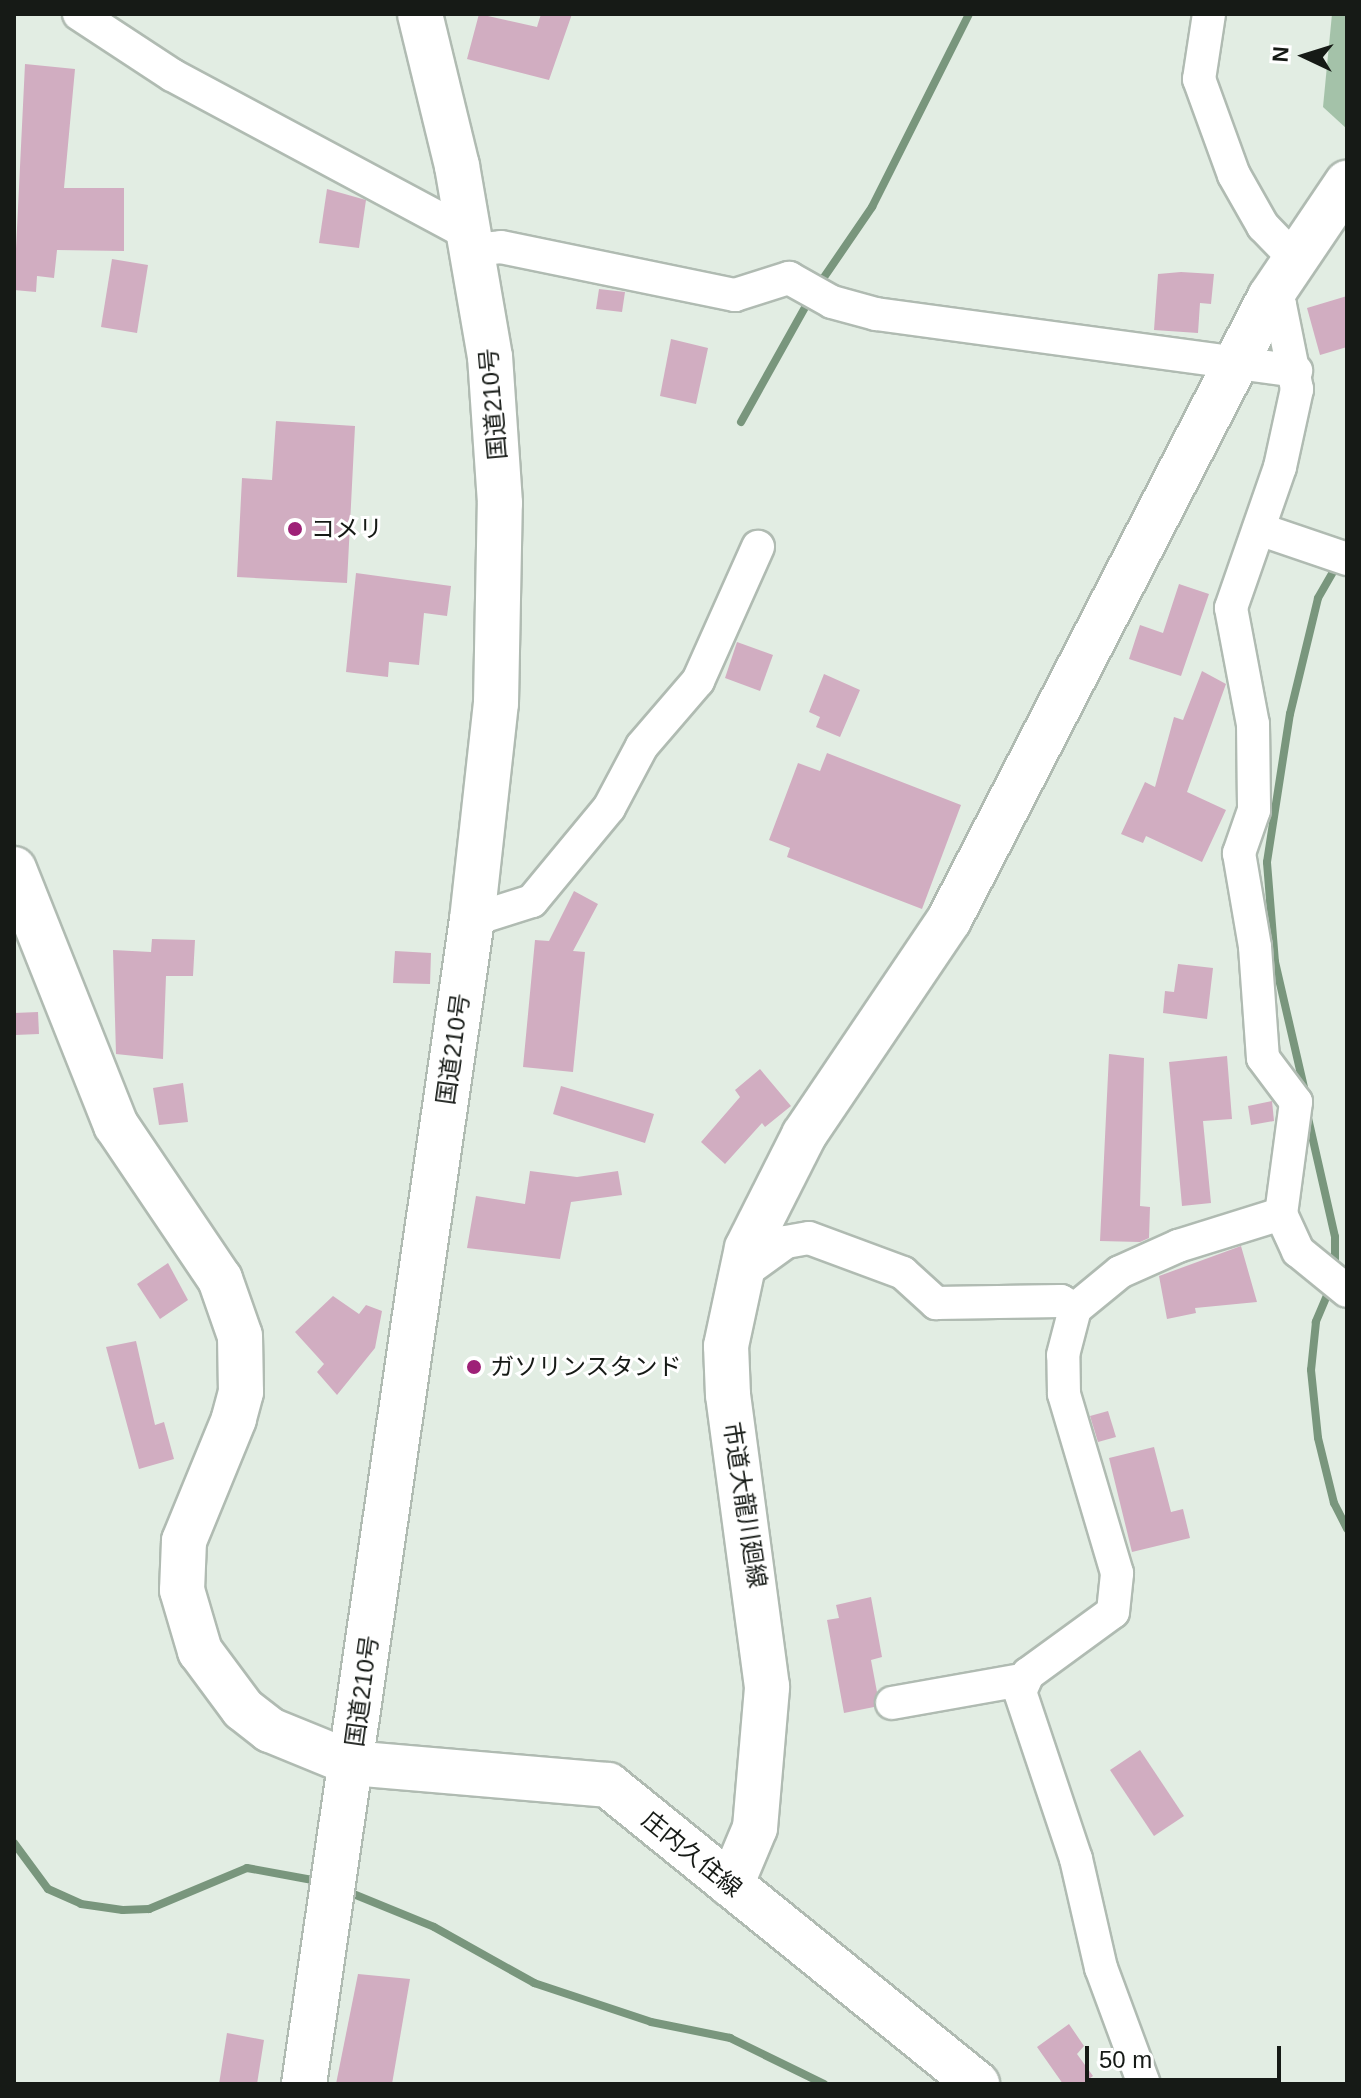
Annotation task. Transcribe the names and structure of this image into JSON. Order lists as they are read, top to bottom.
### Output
{
  "streets": {
    "main road": ["国道210号", "市道大龍川廻線", "庄内久住線"]
  },
  "crossings": [
    ["国道210号", "庄内久住線"],
    ["市道大龍川廻線", "庄内久住線"]
  ],
  "places": ["コメリ", "ガソリンスタンド"],
  "scale_bar": "50 m",
  "north": "left"
}
